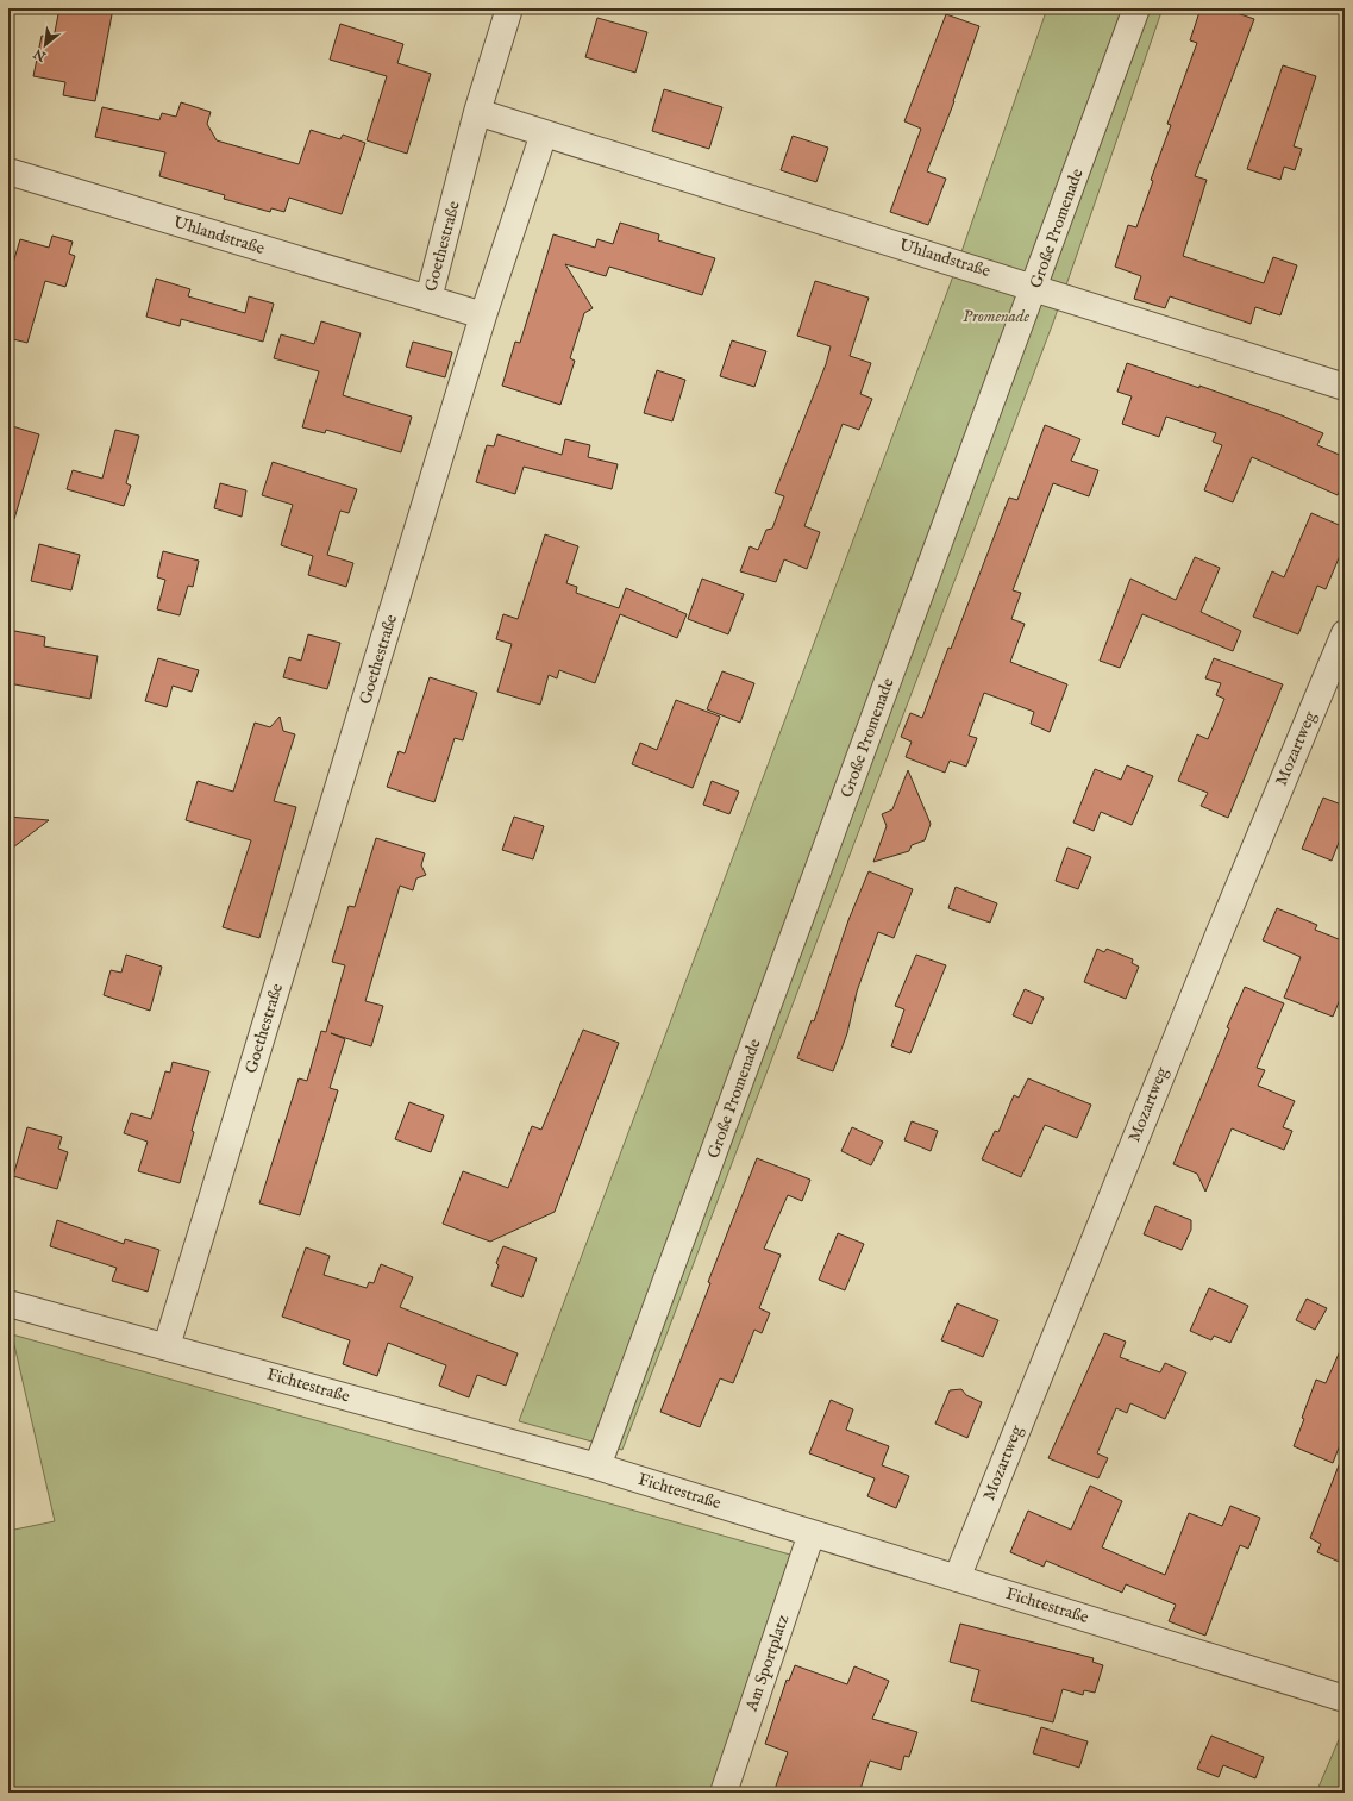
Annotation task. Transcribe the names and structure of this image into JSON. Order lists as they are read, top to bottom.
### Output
{
  "streets": {
    "street": [
      "Große Promenade",
      "Uhlandstraße",
      "Goethestraße",
      "Mozartweg",
      "Fichtestraße",
      "Am Sportplatz"
    ]
  },
  "crossings": [
    ["Große Promenade", "Uhlandstraße"],
    ["Große Promenade", "Fichtestraße"],
    ["Uhlandstraße", "Goethestraße"],
    ["Goethestraße", "Fichtestraße"],
    ["Mozartweg", "Fichtestraße"],
    ["Fichtestraße", "Am Sportplatz"]
  ],
  "parks": ["Promenade"],
  "north": "bottom left"
}
